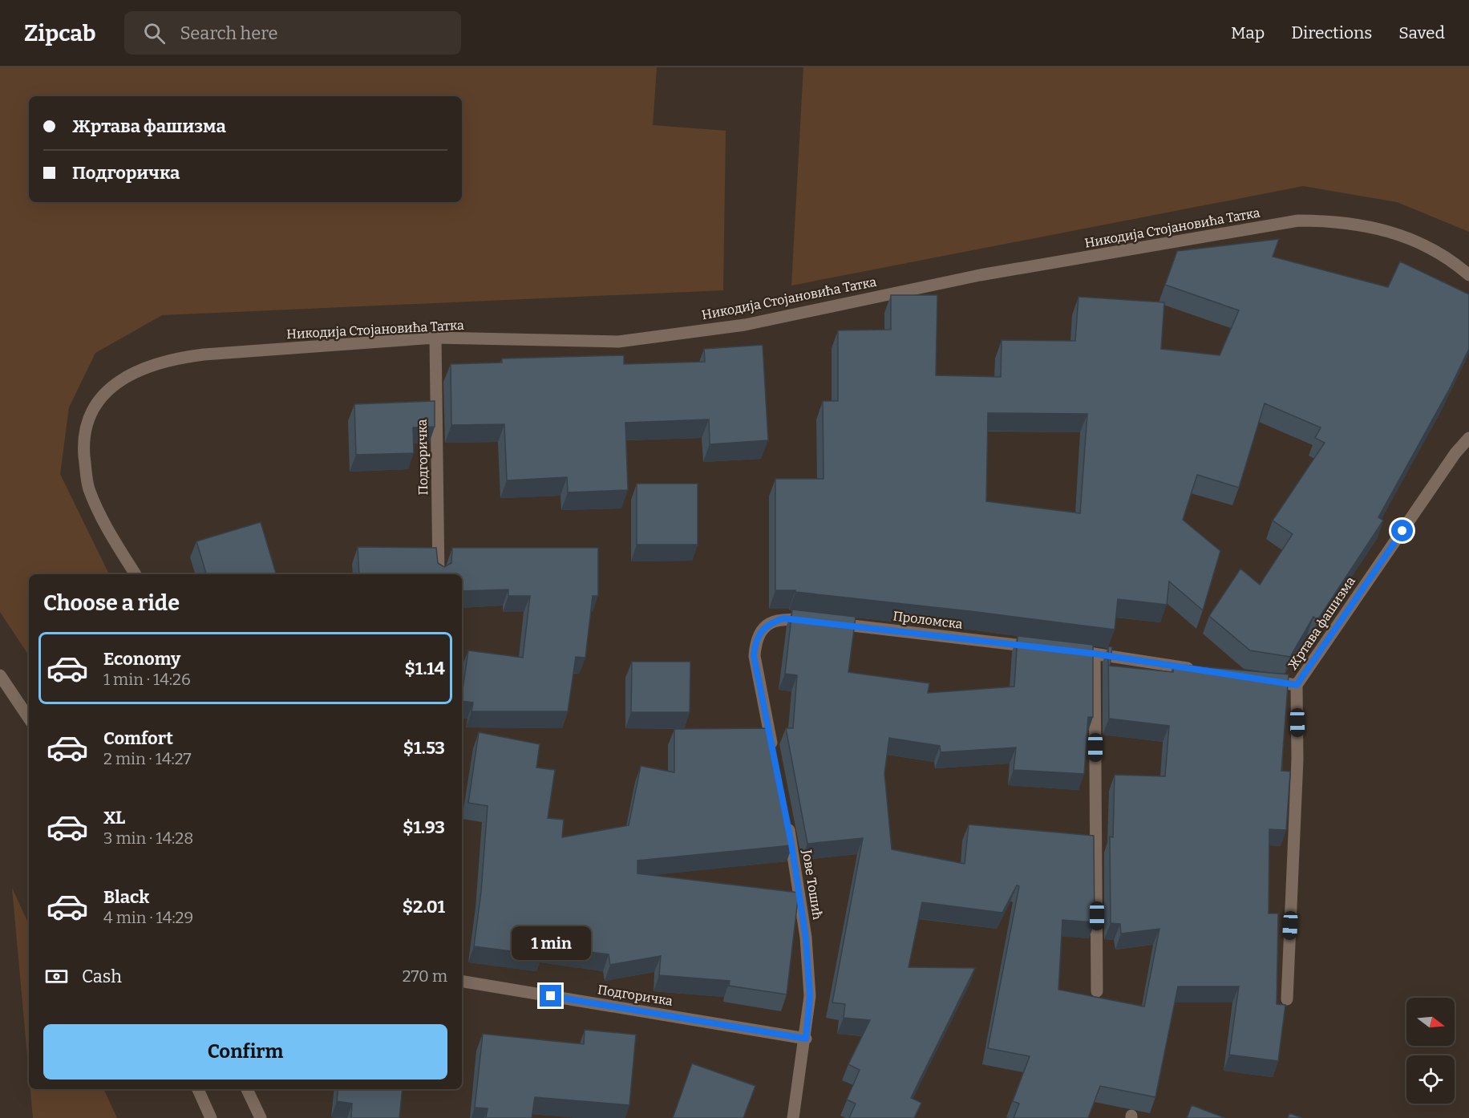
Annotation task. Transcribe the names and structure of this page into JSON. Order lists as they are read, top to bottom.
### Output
{
  "streets": {
    "street": [
      "Никодија Стојановића Татка",
      "Подгоричка",
      "Проломска",
      "Жртава фашизма",
      "Јове Тошић"
    ]
  },
  "crossings": [
    ["Никодија Стојановића Татка", "Подгоричка"],
    ["Подгоричка", "Јове Тошић"]
  ],
  "north": "right",
  "page": {
    "header": "Zipcab",
    "search": "Search here",
    "nav": ["Map", "Directions", "Saved"],
    "banner": ["Жртава фашизма", "Подгоричка"],
    "heading": "Choose a ride",
    "list": [
      {
        "name": "Economy",
        "note": "1 min · 14:26",
        "value": "$1.14"
      },
      {
        "name": "Comfort",
        "note": "2 min · 14:27",
        "value": "$1.53"
      },
      {
        "name": "XL",
        "note": "3 min · 14:28",
        "value": "$1.93"
      },
      {
        "name": "Black",
        "note": "4 min · 14:29",
        "value": "$2.01"
      }
    ],
    "bubble": "1 min",
    "pay": ["Cash", "270 m"],
    "buttons": "Confirm"
  }
}
